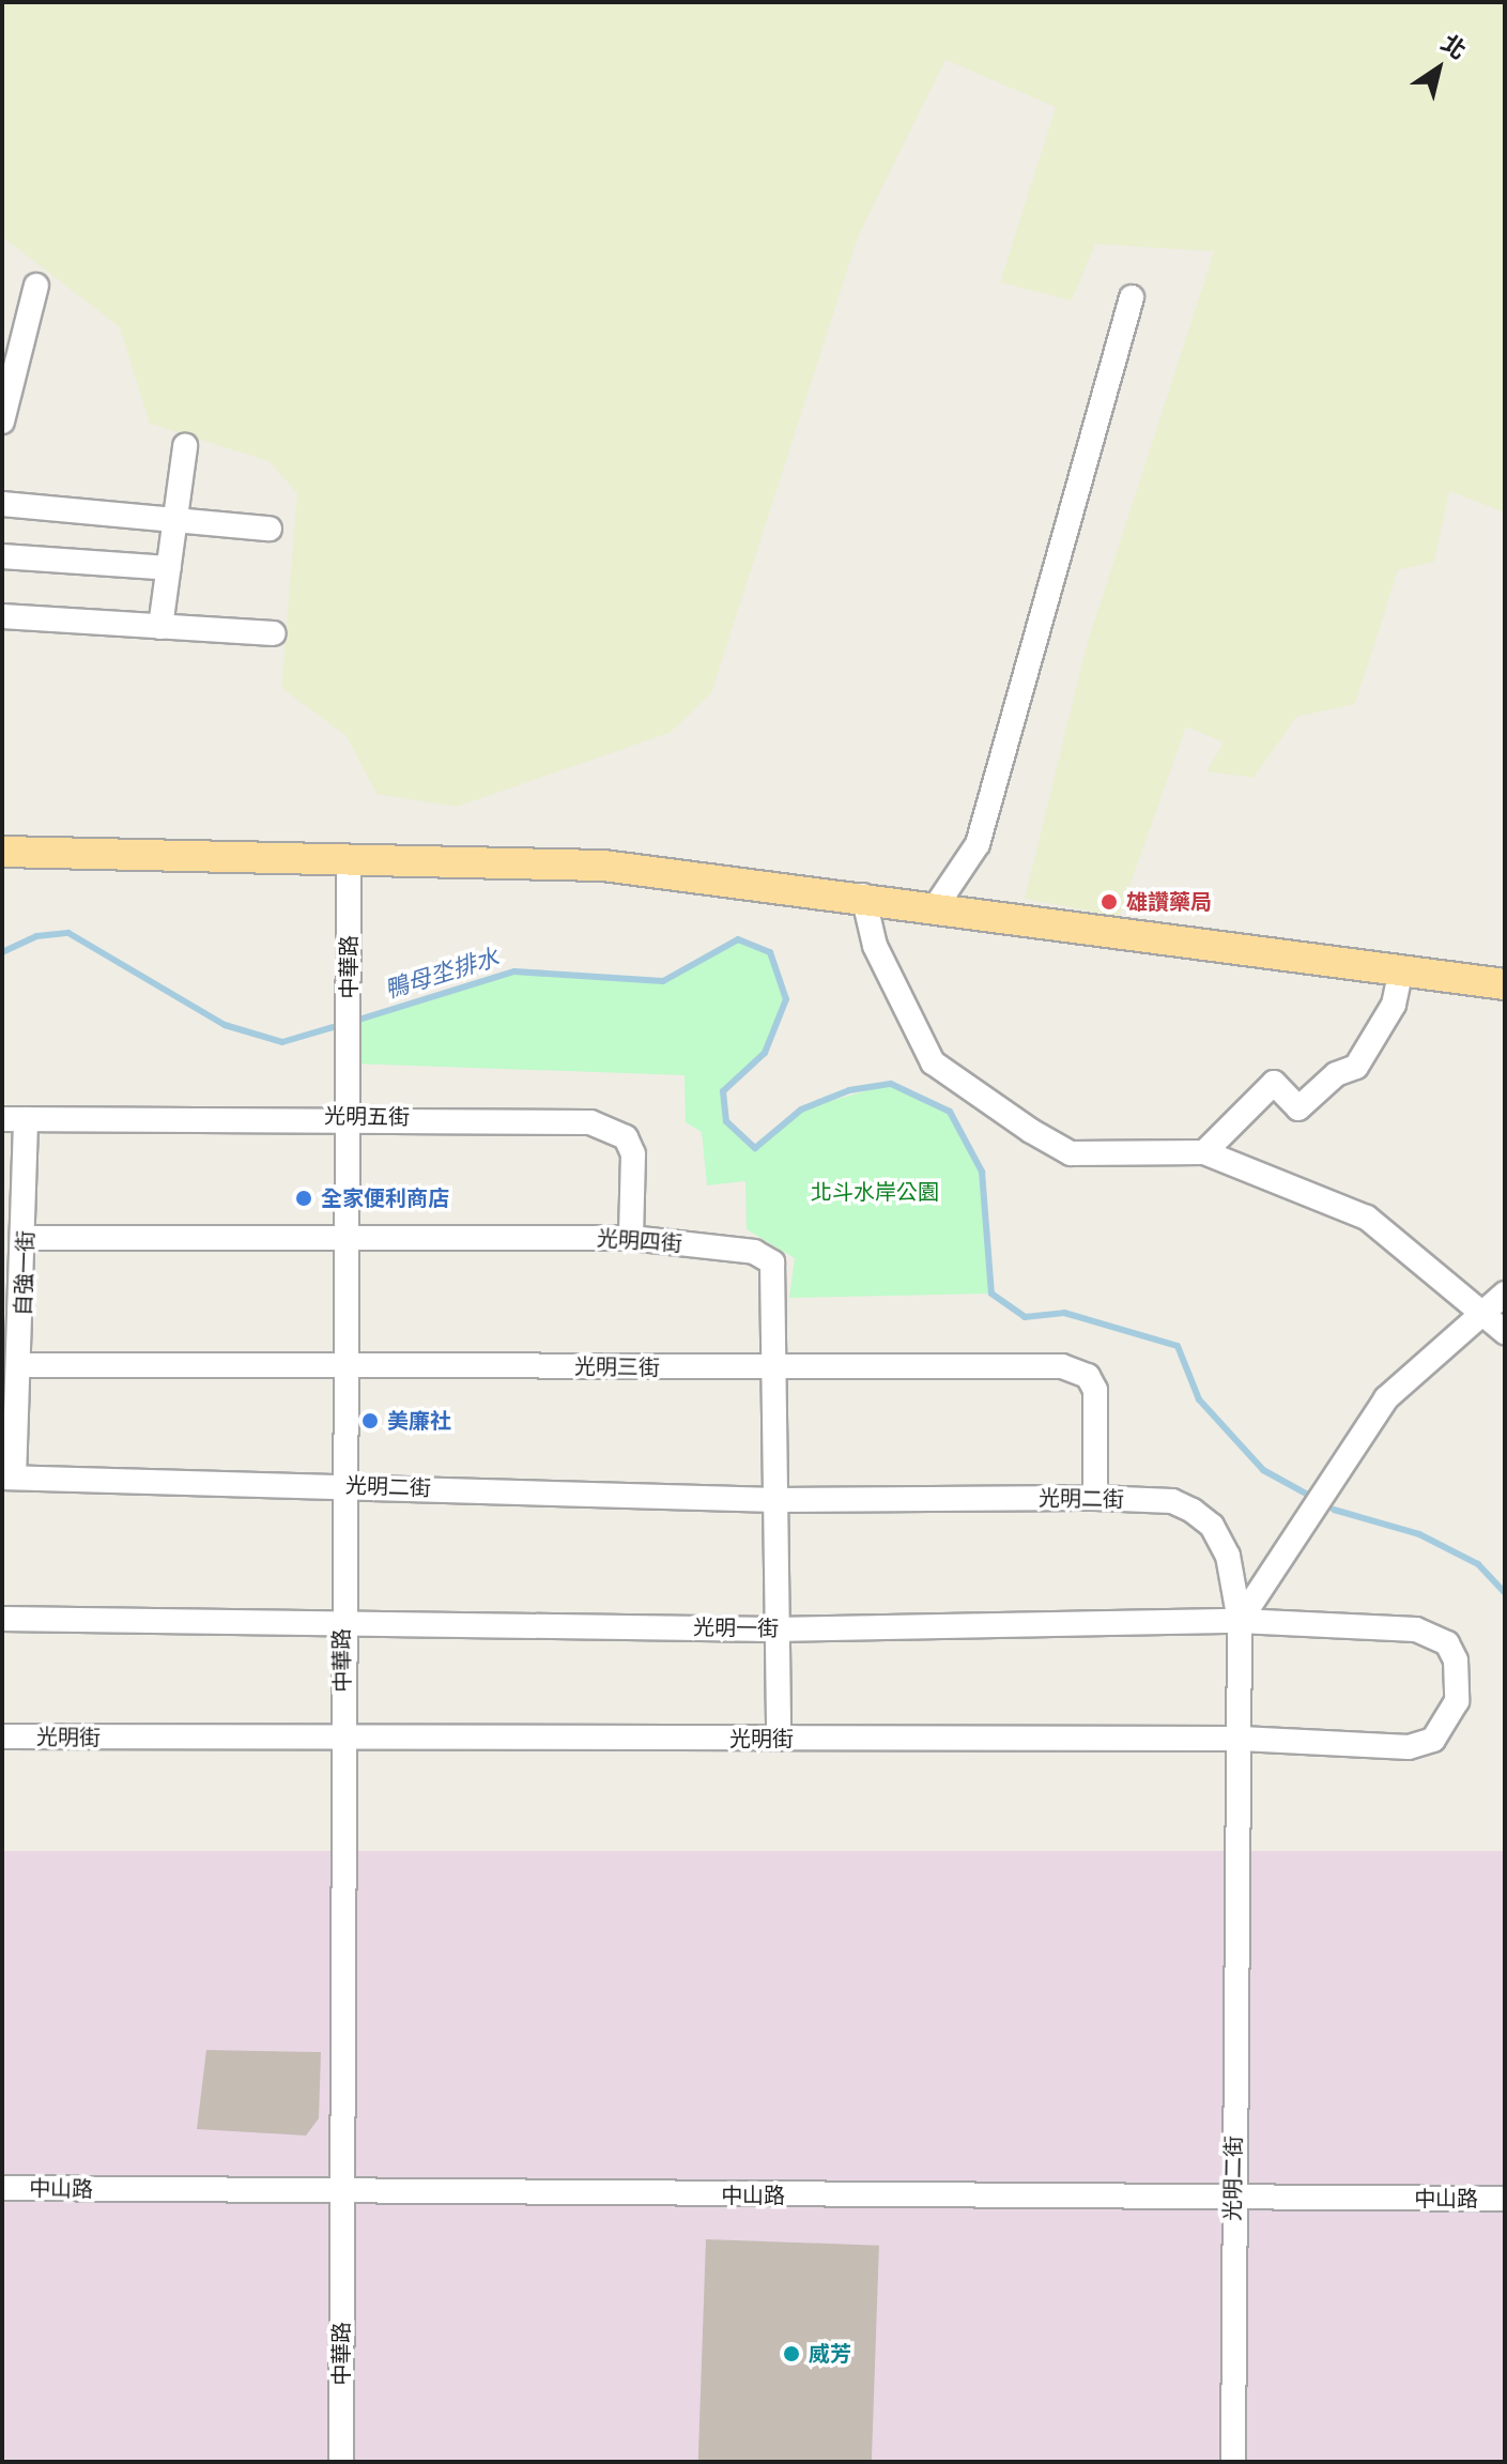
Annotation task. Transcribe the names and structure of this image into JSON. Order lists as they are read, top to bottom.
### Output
{
  "streets": {
    "street": [
      "中華路",
      "光明五街",
      "光明四街",
      "自強一街",
      "光明三街",
      "光明二街",
      "光明一街",
      "光明街",
      "中山路"
    ]
  },
  "crossings": [
    ["中華路", "光明五街"],
    ["中華路", "光明四街"],
    ["中華路", "光明三街"],
    ["中華路", "光明二街"],
    ["中華路", "光明一街"],
    ["中華路", "光明街"],
    ["中華路", "中山路"],
    ["光明五街", "光明四街"],
    ["光明五街", "自強一街"],
    ["光明四街", "自強一街"],
    ["光明四街", "光明三街"],
    ["光明四街", "光明二街"],
    ["光明四街", "光明一街"],
    ["光明四街", "光明街"],
    ["自強一街", "光明三街"],
    ["自強一街", "光明二街"],
    ["光明三街", "光明二街"],
    ["光明二街", "光明一街"],
    ["光明二街", "光明街"],
    ["光明二街", "中山路"],
    ["光明一街", "光明街"]
  ],
  "water": ["鴨母坔排水"],
  "parks": ["北斗水岸公園"],
  "places": [
    "雄讚藥局",
    "全家便利商店",
    "美廉社",
    "威芳"
  ],
  "north": "top right"
}
